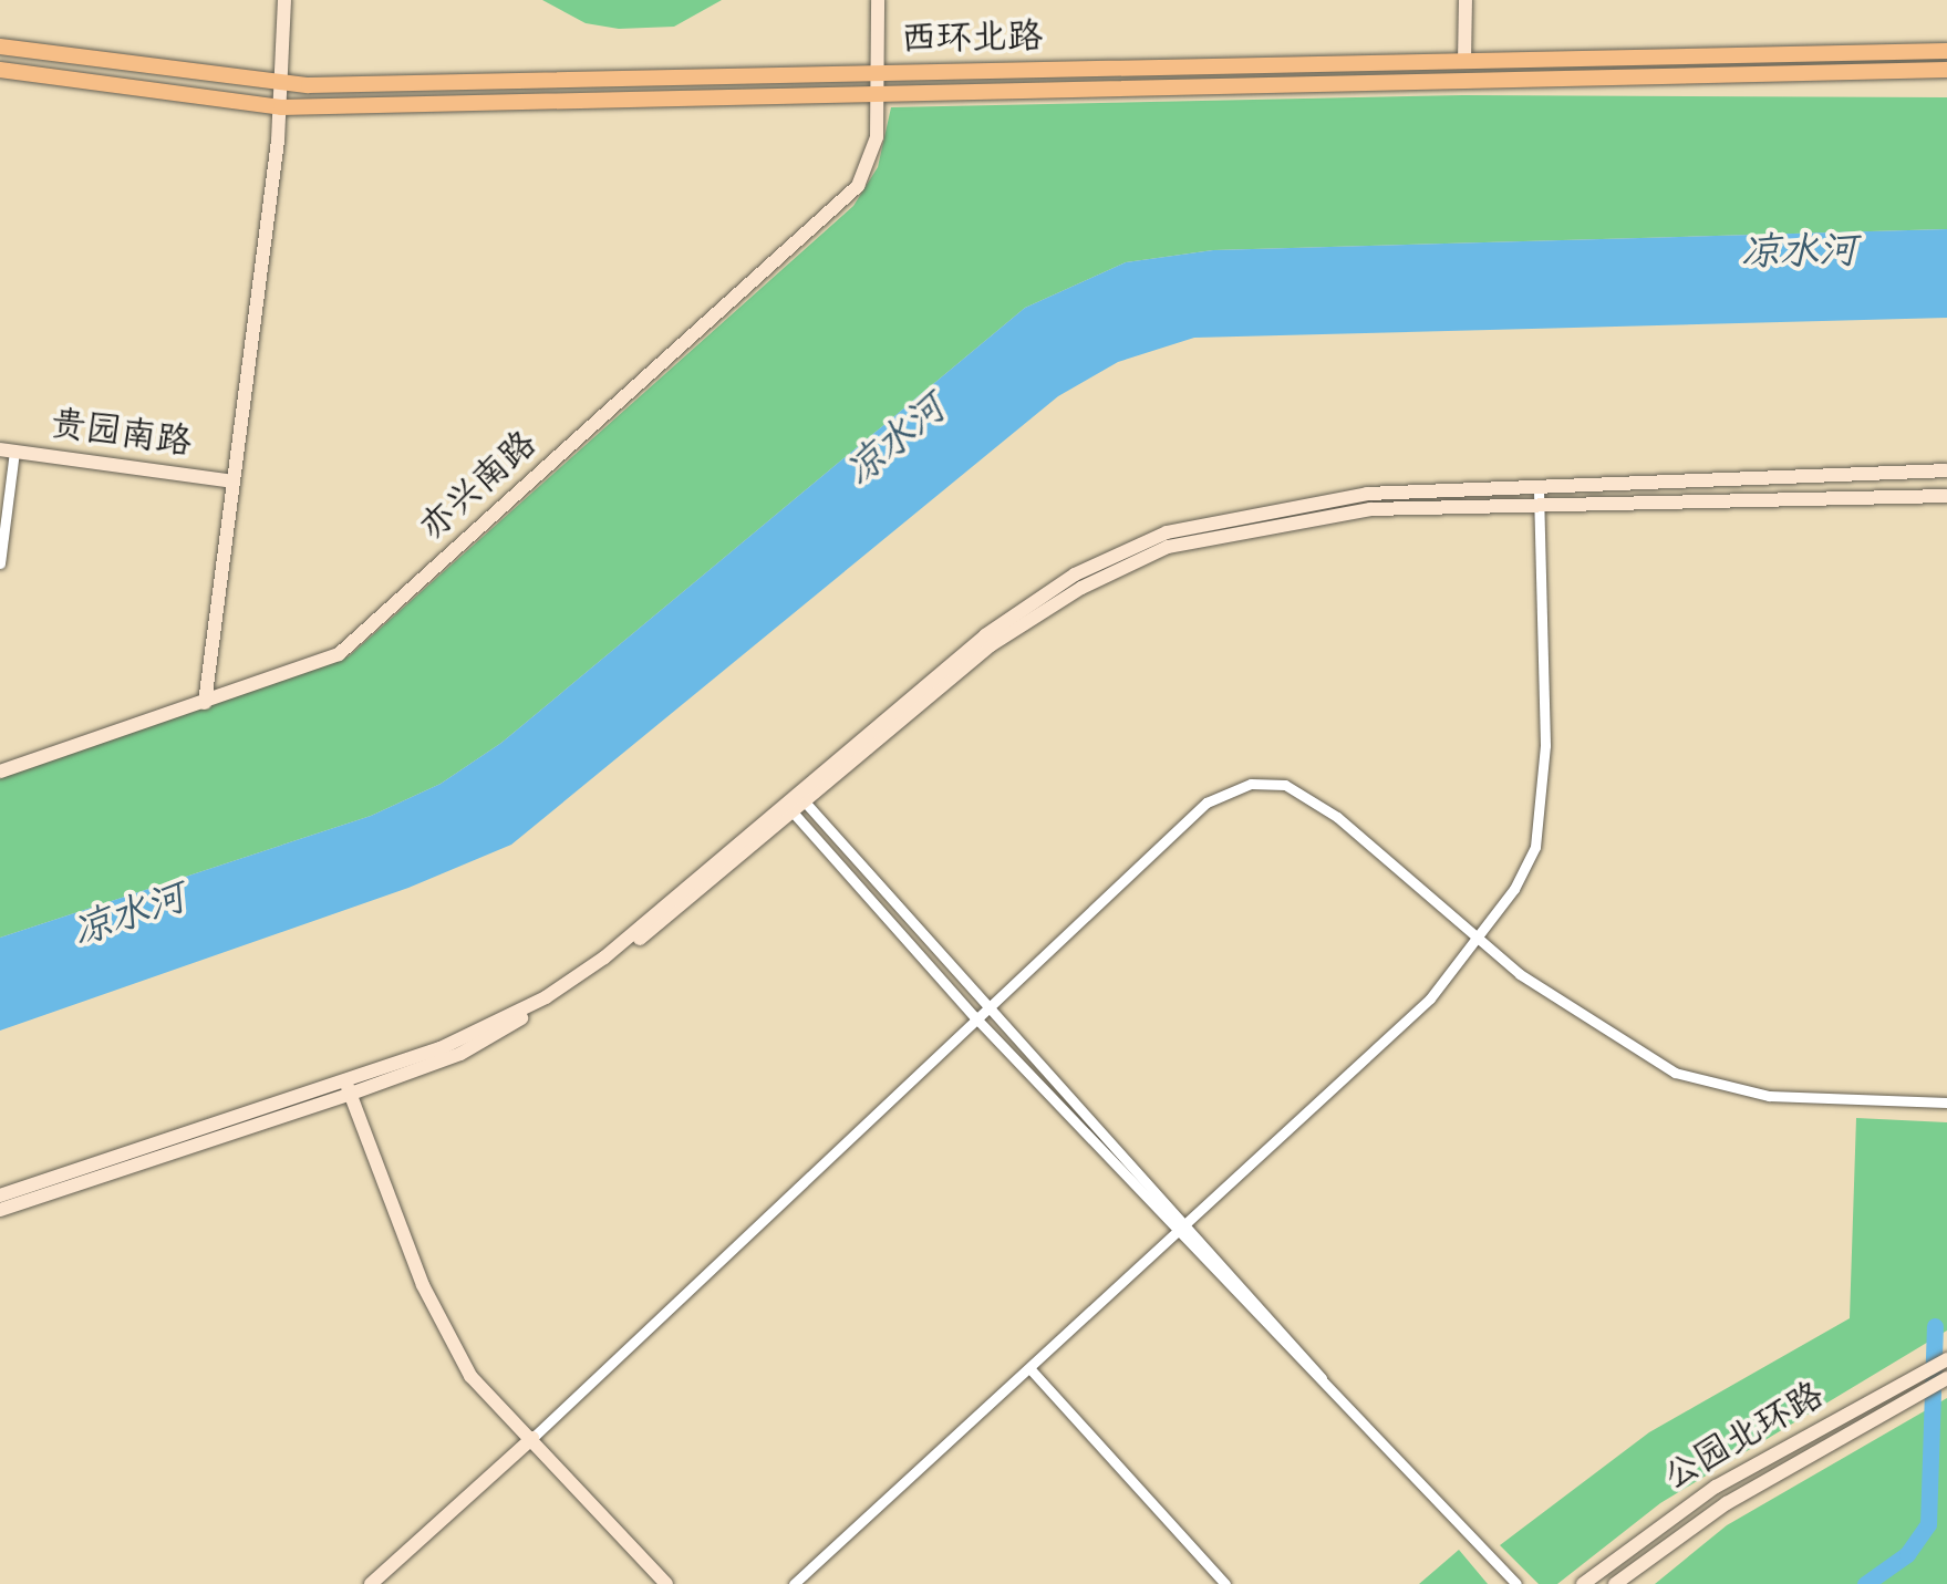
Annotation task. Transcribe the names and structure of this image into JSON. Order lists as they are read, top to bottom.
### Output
{
  "streets": {
    "main road": ["西环北路"],
    "street": ["贵园南路", "亦兴南路", "公园北环路"]
  },
  "crossings": [
    ["西环北路", "亦兴南路"]
  ],
  "water": ["凉水河"]
}
